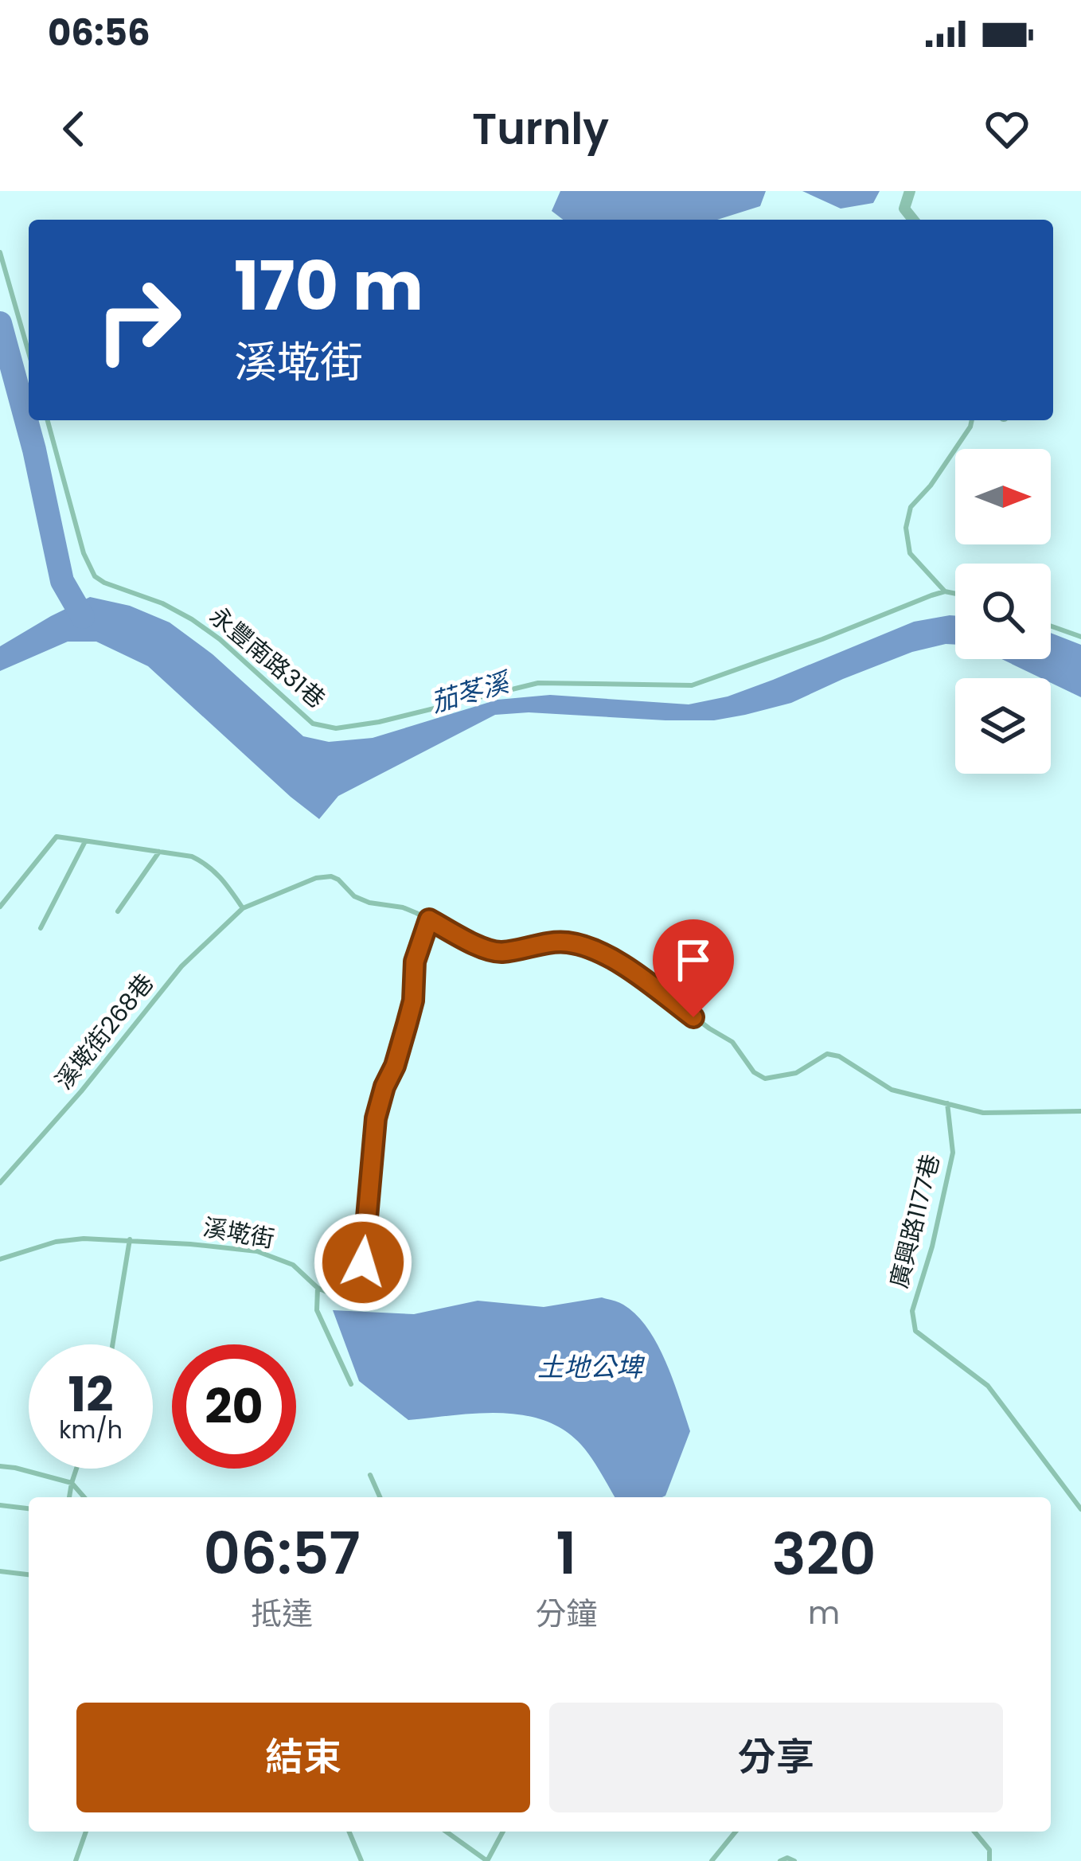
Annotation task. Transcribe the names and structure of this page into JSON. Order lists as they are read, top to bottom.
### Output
{
  "streets": {
    "lane": [
      "永豐南路31巷",
      "溪墘街268巷",
      "廣興路1177巷",
      "溪墘街"
    ]
  },
  "water": ["茄苳溪", "土地公埤"],
  "north": "right",
  "page": {
    "status": "06:56",
    "header": "Turnly",
    "turn": ["170 m", "溪墘街"],
    "speed": "12 km/h",
    "limit": "20",
    "eta": [
      "06:57",
      "抵達",
      "1",
      "分鐘",
      "320",
      "m"
    ],
    "buttons": ["結束", "分享"]
  }
}
